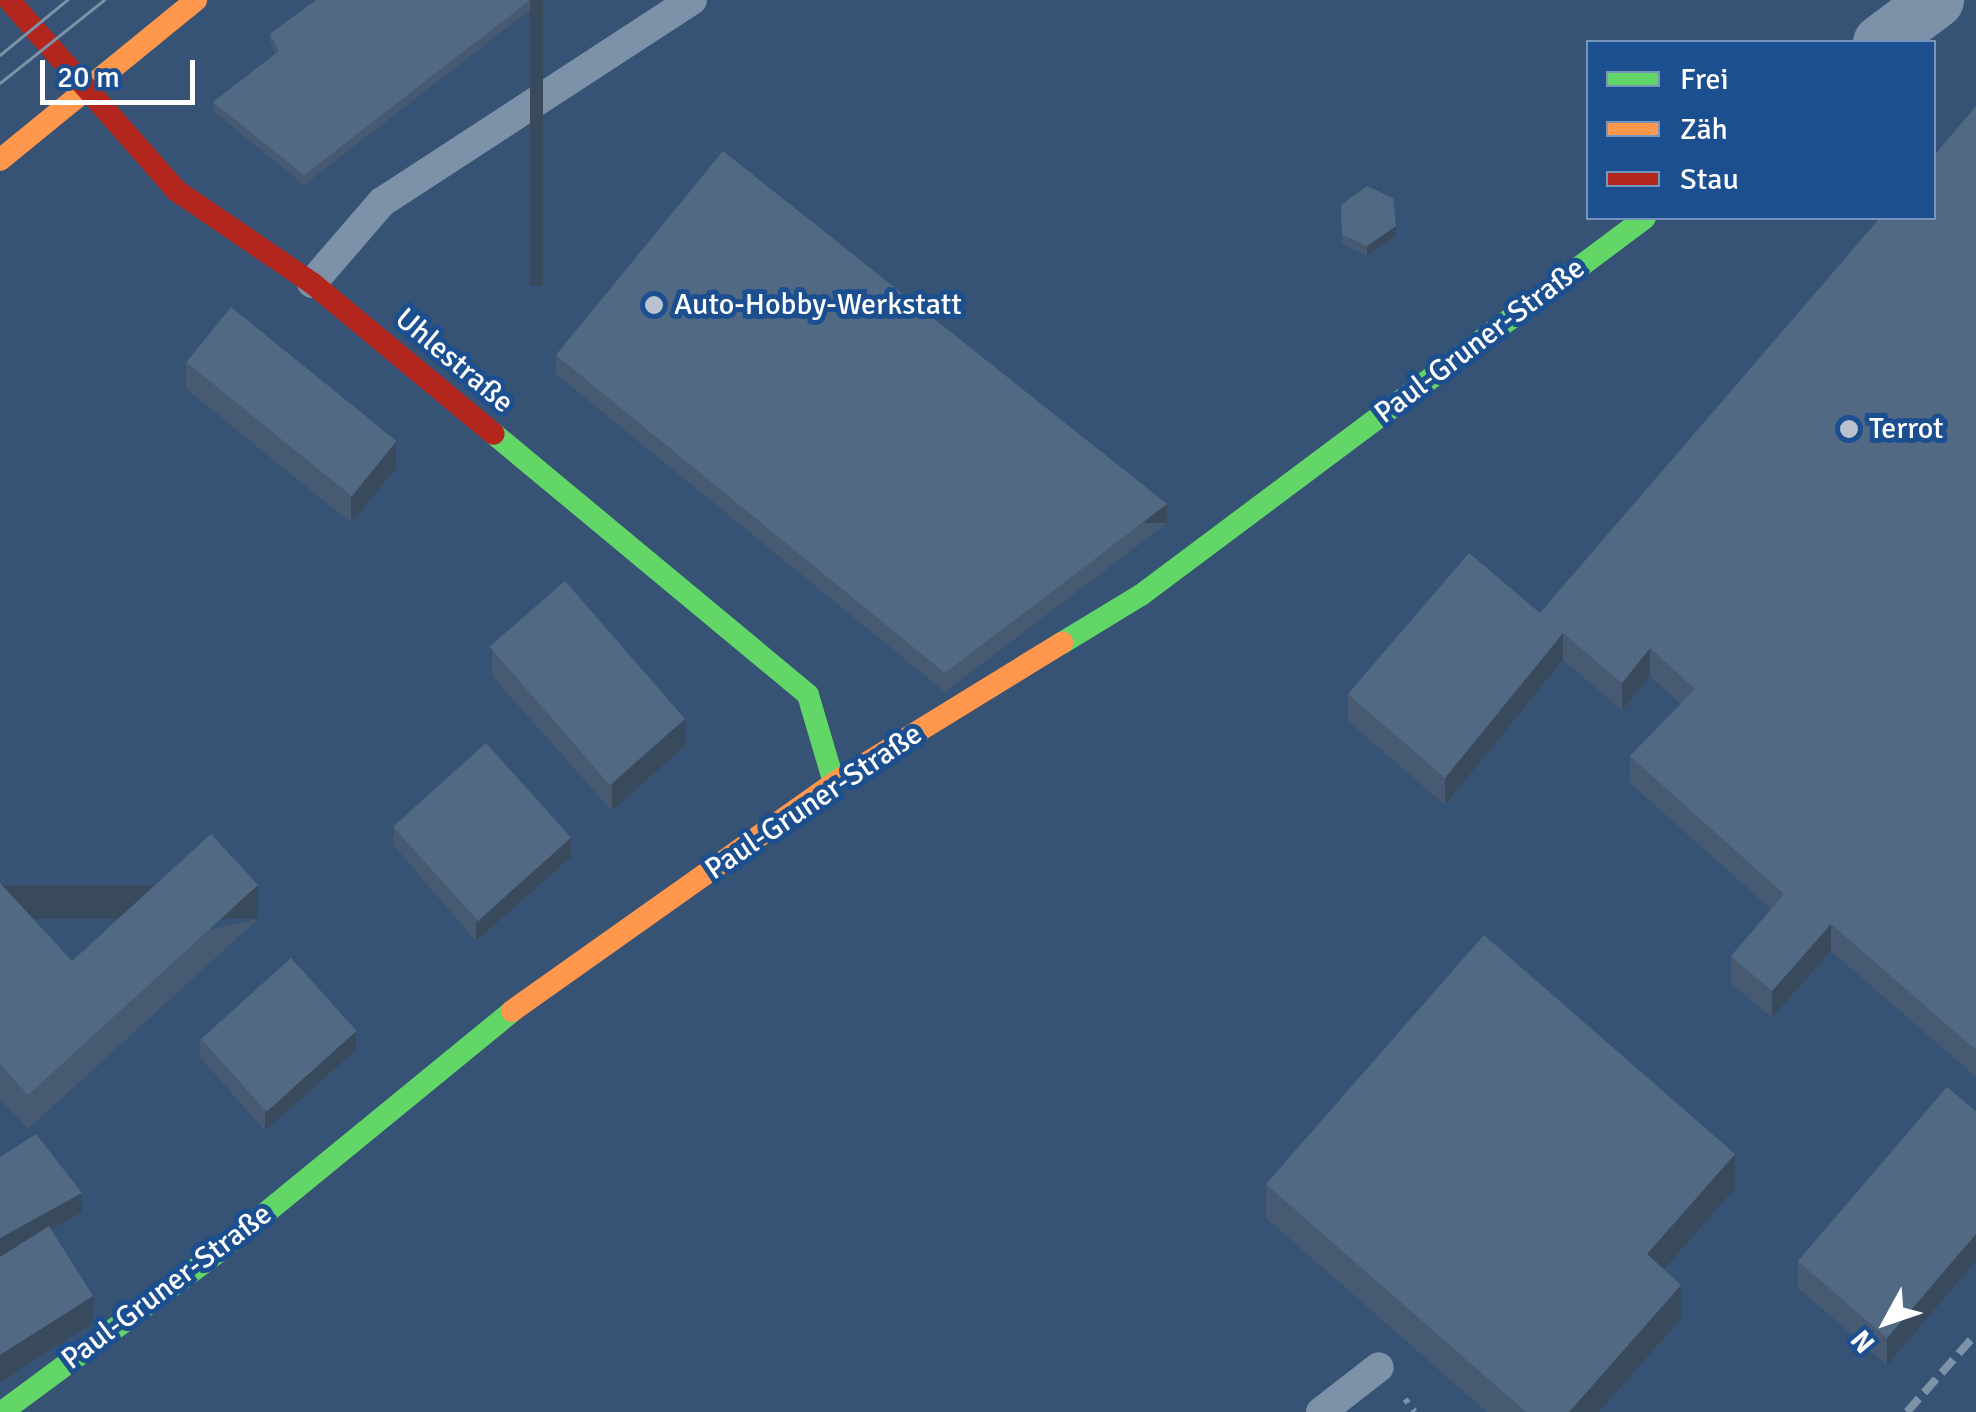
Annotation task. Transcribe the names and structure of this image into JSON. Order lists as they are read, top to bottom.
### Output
{
  "streets": {
    "street": ["Paul-Gruner-Straße", "Uhlestraße"]
  },
  "crossings": [
    ["Paul-Gruner-Straße", "Uhlestraße"]
  ],
  "places": ["Auto-Hobby-Werkstatt", "Terrot"],
  "legend": ["Frei", "Zäh", "Stau"],
  "scale_bar": "20 m",
  "north": "bottom left"
}
